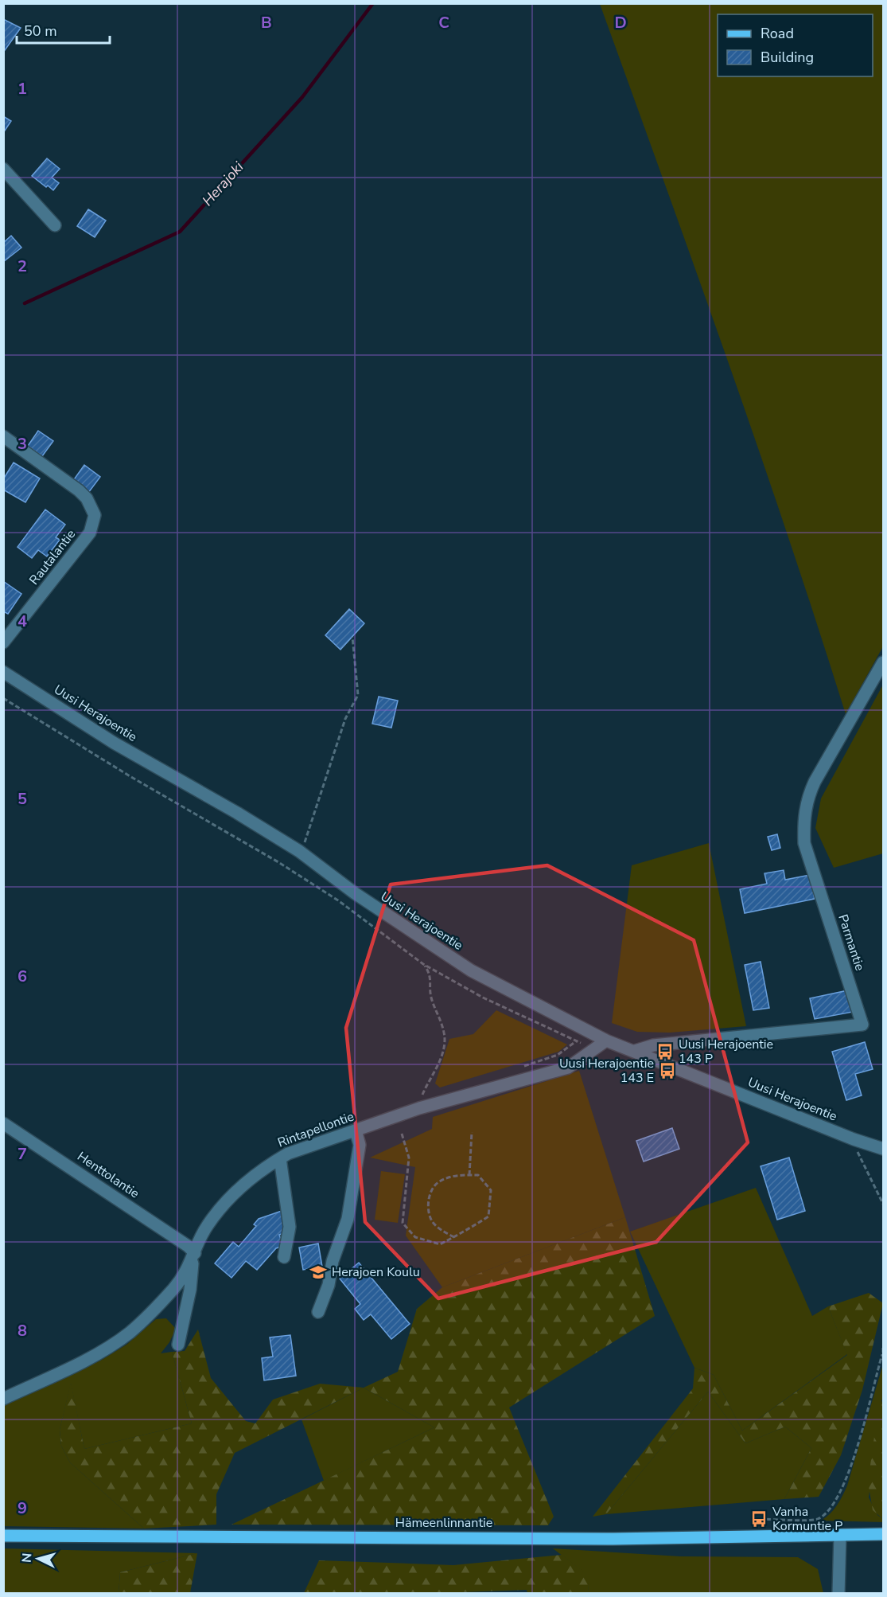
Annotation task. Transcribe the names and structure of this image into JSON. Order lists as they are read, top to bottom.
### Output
{
  "streets": {
    "main road": ["Hämeenlinnantie"],
    "street": [
      "Rautalantie",
      "Uusi Herajoentie",
      "Parmantie",
      "Rintapellontie",
      "Henttolantie"
    ]
  },
  "crossings": [
    ["Uusi Herajoentie", "Parmantie"],
    ["Uusi Herajoentie", "Rintapellontie"],
    ["Rintapellontie", "Henttolantie"]
  ],
  "water": ["Herajoki"],
  "places": {
    "bus stop": ["Uusi Herajoentie 143 P", "Uusi Herajoentie 143 E", "Vanha Kormuntie P"],
    "school or university": ["Herajoen Koulu"]
  },
  "legend": ["Road", "Building"],
  "scale_bar": "50 m",
  "north": "left",
  "grid": {
    "columns": ["B", "C", "D"],
    "rows": [
      "1",
      "2",
      "3",
      "4",
      "5",
      "6",
      "7",
      "8",
      "9"
    ]
  }
}
